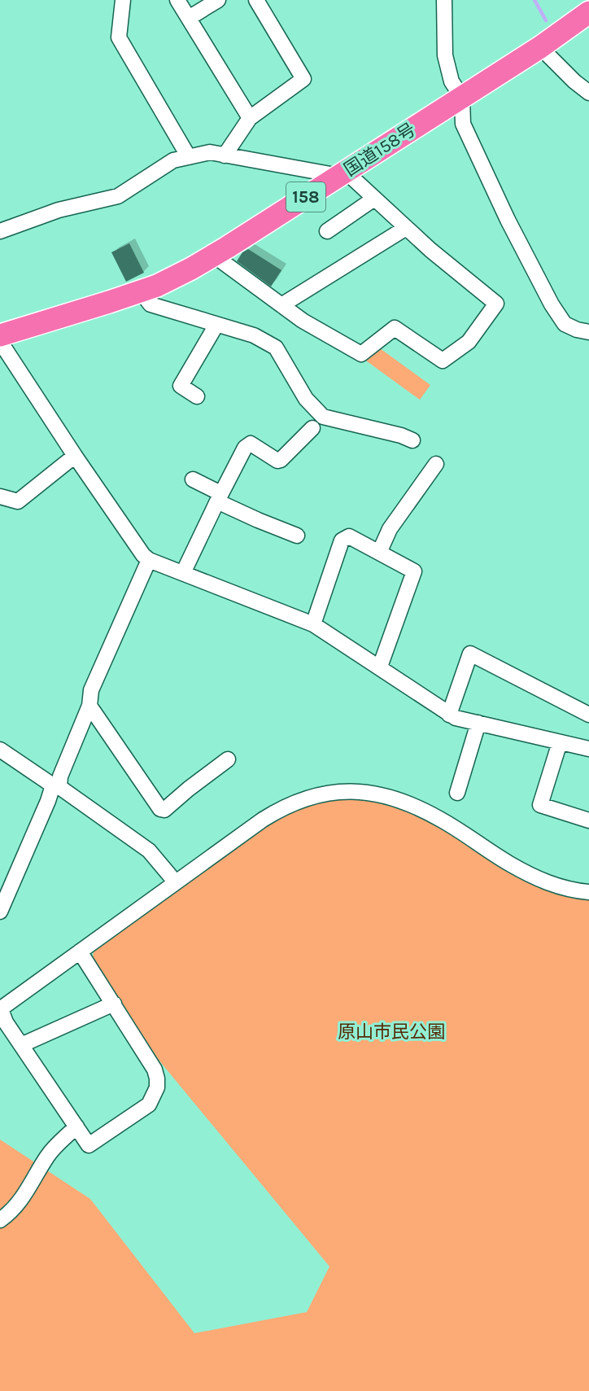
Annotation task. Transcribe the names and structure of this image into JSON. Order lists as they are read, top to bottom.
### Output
{
  "streets": {
    "highway": ["国道158号", "158"]
  },
  "parks": ["原山市民公園"]
}
